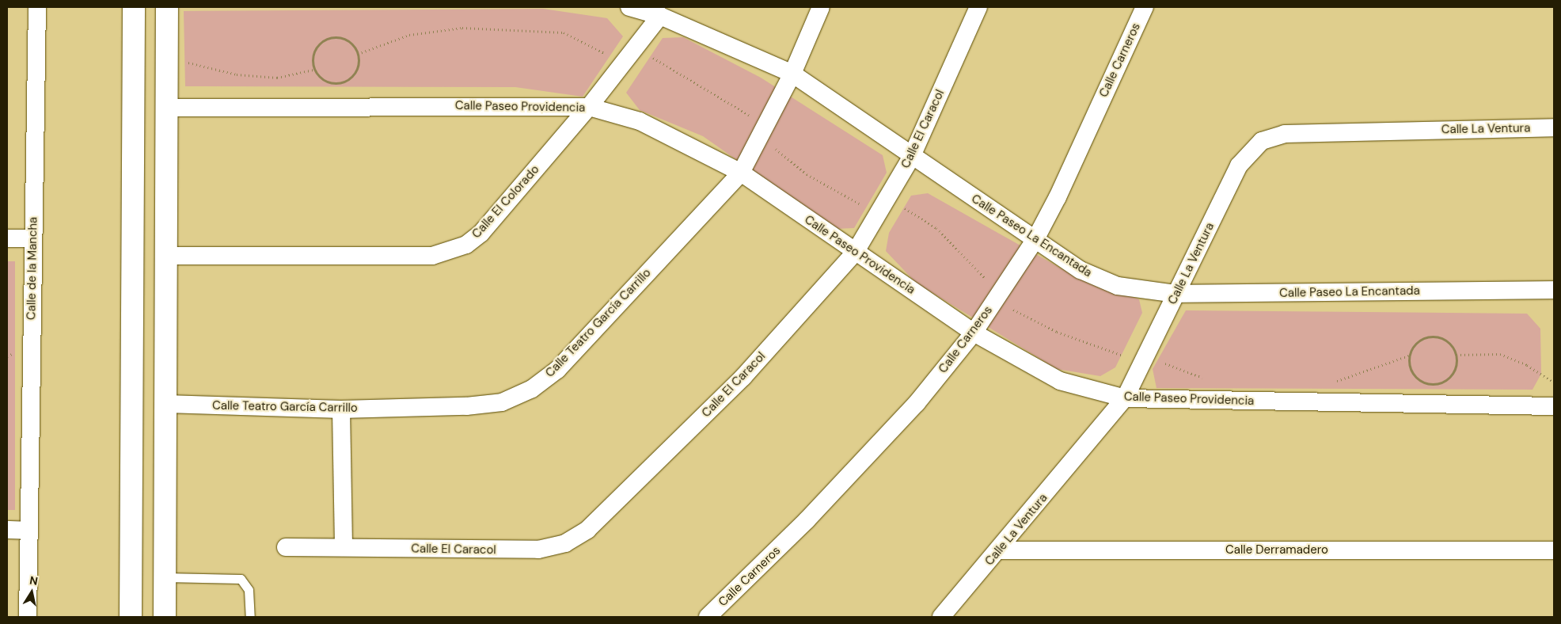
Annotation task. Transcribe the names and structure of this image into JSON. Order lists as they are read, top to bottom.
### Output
{
  "streets": {
    "street": [
      "Calle Carneros",
      "Calle Paseo Providencia",
      "Calle El Caracol",
      "Calle La Ventura",
      "Calle El Colorado",
      "Calle Paseo La Encantada",
      "Calle de la Mancha",
      "Calle Teatro García Carrillo",
      "Calle Derramadero"
    ]
  },
  "crossings": [
    ["Calle Carneros", "Calle Paseo Providencia"],
    ["Calle Carneros", "Calle Paseo La Encantada"],
    ["Calle Paseo Providencia", "Calle El Caracol"],
    ["Calle Paseo Providencia", "Calle La Ventura"],
    ["Calle Paseo Providencia", "Calle El Colorado"],
    ["Calle Paseo Providencia", "Calle Teatro García Carrillo"],
    ["Calle El Caracol", "Calle Paseo La Encantada"],
    ["Calle La Ventura", "Calle Paseo La Encantada"],
    ["Calle La Ventura", "Calle Derramadero"],
    ["Calle El Colorado", "Calle Paseo La Encantada"],
    ["Calle Paseo La Encantada", "Calle Teatro García Carrillo"]
  ],
  "north": "top"
}
